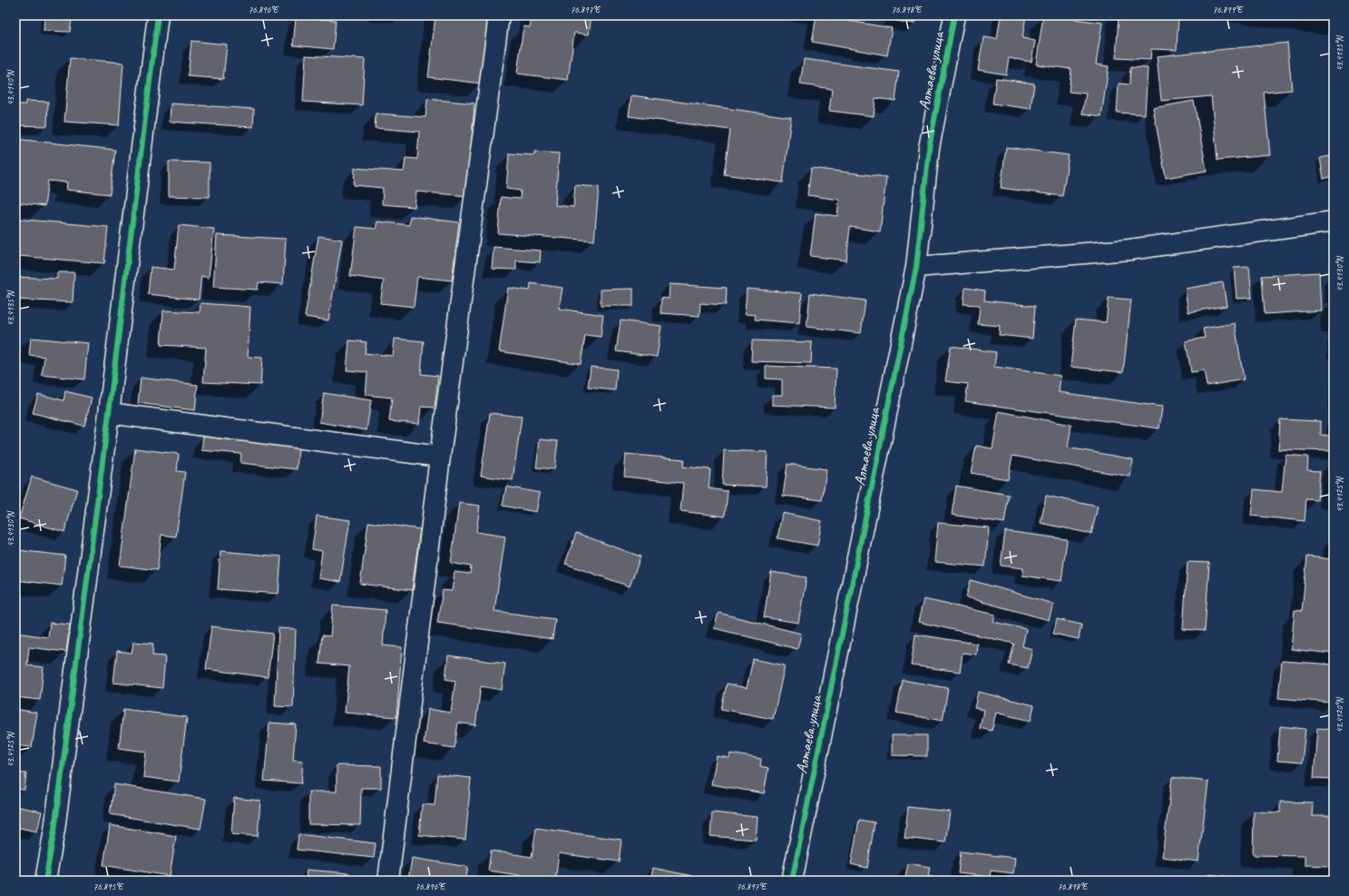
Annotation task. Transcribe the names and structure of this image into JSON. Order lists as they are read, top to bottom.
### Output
{
  "streets": {
    "street": ["Алтаева улица"]
  },
  "coordinates": [
    "76.896°E",
    "76.897°E",
    "76.898°E",
    "76.899°E",
    "43.4135°N",
    "43.4140°N",
    "43.4130°N",
    "43.4125°N",
    "43.4120°N",
    "76.895°E"
  ]
}
